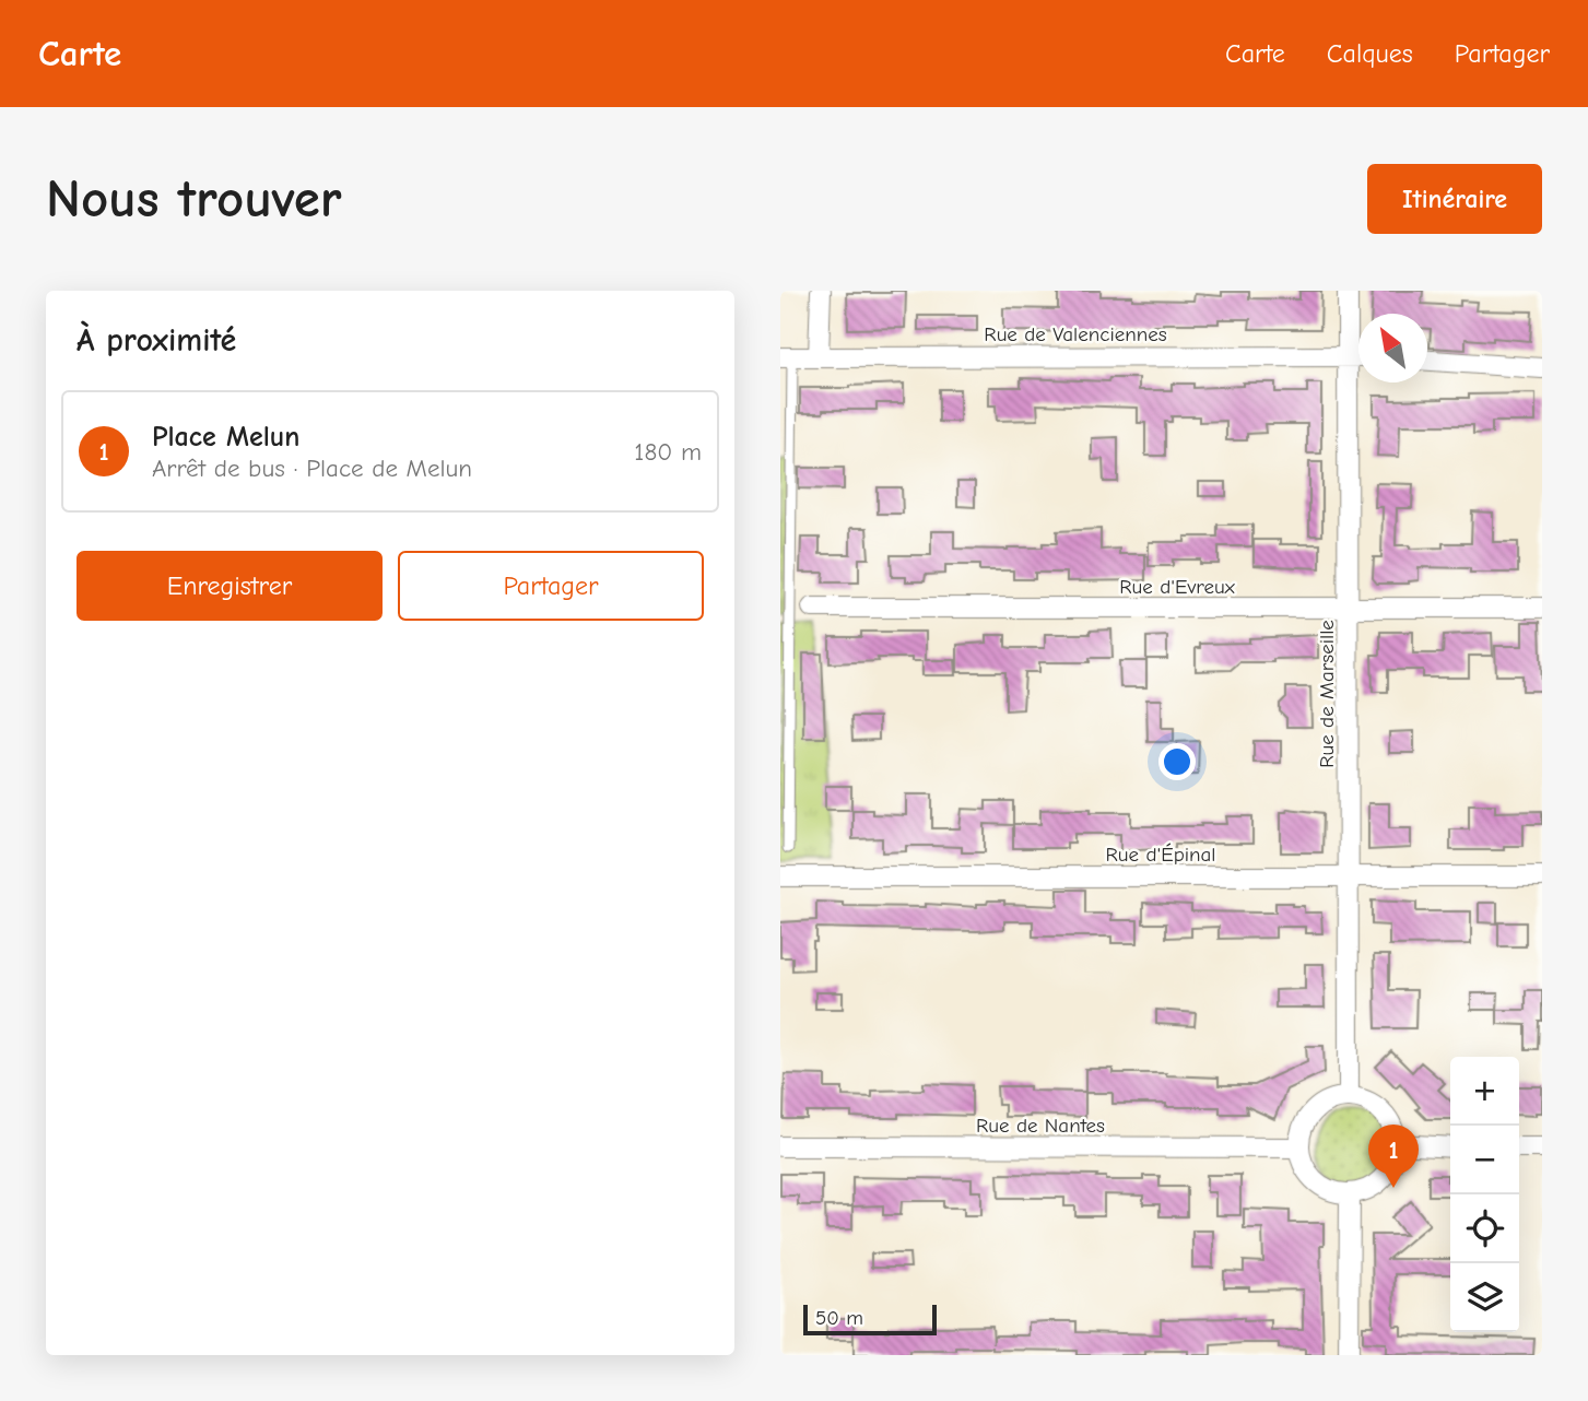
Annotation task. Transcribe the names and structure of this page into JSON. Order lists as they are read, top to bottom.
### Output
{
  "streets": {
    "street": [
      "Rue de Valenciennes",
      "Rue d'Evreux",
      "Rue de Marseille",
      "Rue d'Épinal",
      "Rue de Nantes"
    ]
  },
  "crossings": [
    ["Rue de Valenciennes", "Rue de Marseille"],
    ["Rue d'Evreux", "Rue de Marseille"],
    ["Rue de Marseille", "Rue d'Épinal"],
    ["Rue de Marseille", "Rue de Nantes"]
  ],
  "scale_bar": "50 m",
  "north": "top left",
  "page": {
    "header": "Carte",
    "nav": ["Carte", "Calques", "Partager"],
    "buttons": [
      "Itinéraire",
      ["Enregistrer", "Partager"]
    ],
    "title": "Nous trouver",
    "heading": "À proximité",
    "list": [
      {
        "mark": "1",
        "name": "Place Melun",
        "note": "Arrêt de bus · Place de Melun",
        "value": "180 m"
      }
    ],
    "map_buttons": ["+", "−"],
    "pins": "1",
    "scale": "50 m"
  }
}
